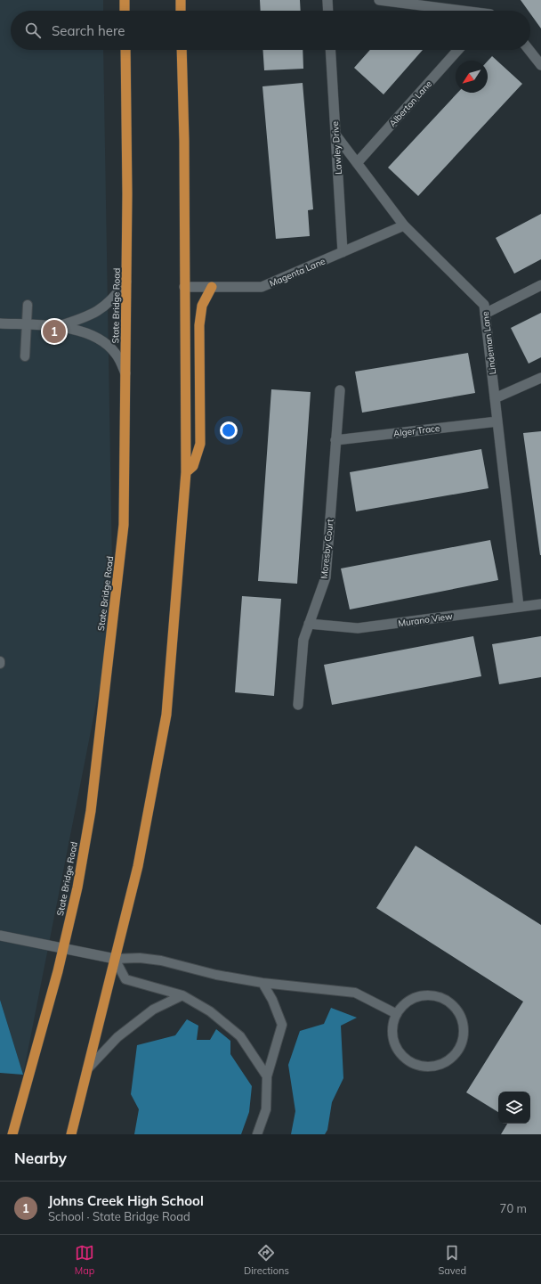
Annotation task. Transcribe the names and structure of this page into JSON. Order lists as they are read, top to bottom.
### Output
{
  "streets": {
    "highway": ["State Bridge Road"],
    "street": [
      "Alberton Lane",
      "Lawley Drive",
      "Magenta Lane",
      "Lindeman Lane",
      "Alger Trace",
      "Moresby Court",
      "Murano View"
    ]
  },
  "crossings": [
    ["Alberton Lane", "Lindeman Lane"],
    ["Lawley Drive", "Magenta Lane"],
    ["Lawley Drive", "Lindeman Lane"],
    ["Magenta Lane", "Lindeman Lane"],
    ["Lindeman Lane", "Alger Trace"],
    ["Lindeman Lane", "Murano View"],
    ["Alger Trace", "Moresby Court"],
    ["Moresby Court", "Murano View"]
  ],
  "north": "bottom left",
  "page": {
    "search": "Search here",
    "pins": "1",
    "heading": "Nearby",
    "list": [
      {
        "mark": "1",
        "name": "Johns Creek High School",
        "note": "School · State Bridge Road",
        "value": "70 m"
      }
    ],
    "nav": ["Map", "Directions", "Saved"]
  }
}
